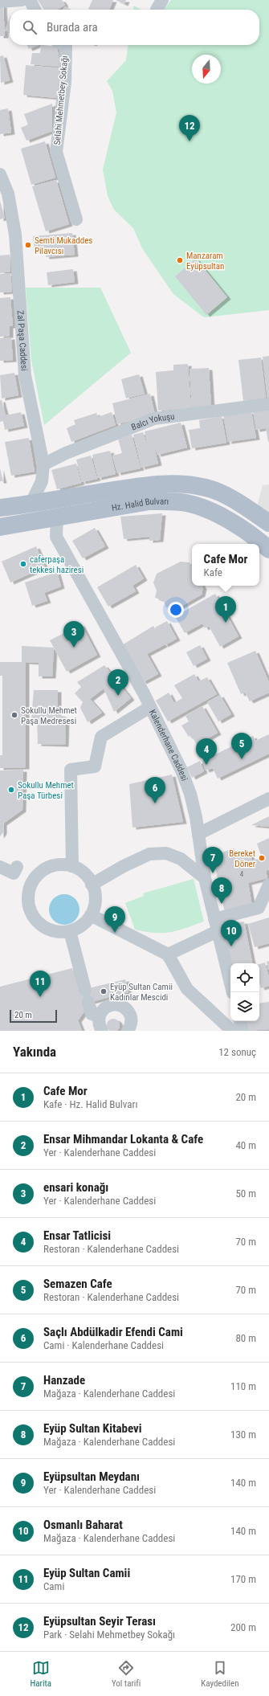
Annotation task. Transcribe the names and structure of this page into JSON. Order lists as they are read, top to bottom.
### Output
{
  "streets": {
    "main road": ["Hz. Halid Bulvarı"],
    "street": [
      "Selahi Mehmetbey Sokağı",
      "Zal Paşa Caddesi",
      "Balcı Yokuşu",
      "Kalenderhane Caddesi"
    ]
  },
  "crossings": [
    ["Zal Paşa Caddesi", "Balcı Yokuşu"],
    ["Zal Paşa Caddesi", "Hz. Halid Bulvarı"],
    ["Hz. Halid Bulvarı", "Kalenderhane Caddesi"]
  ],
  "places": [
    "Semti Mukaddes Pilavcısı",
    "Manzaram Eyüpsultan",
    "caferpaşa tekkesi haziresi",
    "Sokullu Mehmet Paşa Medresesi",
    "Sokullu Mehmet Paşa Türbesi",
    "Bereket Döner",
    "Eyüp Sultan Camii Kadınlar Mescidi"
  ],
  "house_numbers": ["4"],
  "scale_bar": "20 m",
  "north": "bottom",
  "page": {
    "search": "Burada ara",
    "pins": [
      "12",
      "1",
      "3",
      "2",
      "5",
      "4",
      "6",
      "7",
      "8",
      "9",
      "10",
      "11"
    ],
    "popup": ["Cafe Mor", "Kafe"],
    "scale": "20 m",
    "heading": ["Yakında", "12 sonuç"],
    "list": [
      {
        "mark": "1",
        "name": "Cafe Mor",
        "note": "Kafe · Hz. Halid Bulvarı",
        "value": "20 m"
      },
      {
        "mark": "2",
        "name": "Ensar Mihmandar Lokanta & Cafe",
        "note": "Yer · Kalenderhane Caddesi",
        "value": "40 m"
      },
      {
        "mark": "3",
        "name": "ensari konağı",
        "note": "Yer · Kalenderhane Caddesi",
        "value": "50 m"
      },
      {
        "mark": "4",
        "name": "Ensar Tatlicisi",
        "note": "Restoran · Kalenderhane Caddesi",
        "value": "70 m"
      },
      {
        "mark": "5",
        "name": "Semazen Cafe",
        "note": "Restoran · Kalenderhane Caddesi",
        "value": "70 m"
      },
      {
        "mark": "6",
        "name": "Saçlı Abdülkadir Efendi Cami",
        "note": "Cami · Kalenderhane Caddesi",
        "value": "80 m"
      },
      {
        "mark": "7",
        "name": "Hanzade",
        "note": "Mağaza · Kalenderhane Caddesi",
        "value": "110 m"
      },
      {
        "mark": "8",
        "name": "Eyüp Sultan Kitabevi",
        "note": "Mağaza · Kalenderhane Caddesi",
        "value": "130 m"
      },
      {
        "mark": "9",
        "name": "Eyüpsultan Meydanı",
        "note": "Yer · Kalenderhane Caddesi",
        "value": "140 m"
      },
      {
        "mark": "10",
        "name": "Osmanlı Baharat",
        "note": "Mağaza · Kalenderhane Caddesi",
        "value": "140 m"
      },
      {
        "mark": "11",
        "name": "Eyüp Sultan Camii",
        "note": "Cami",
        "value": "170 m"
      },
      {
        "mark": "12",
        "name": "Eyüpsultan Seyir Terası",
        "note": "Park · Selahi Mehmetbey Sokağı",
        "value": "200 m"
      }
    ],
    "nav": ["Harita", "Yol tarifi", "Kaydedilen"]
  }
}
